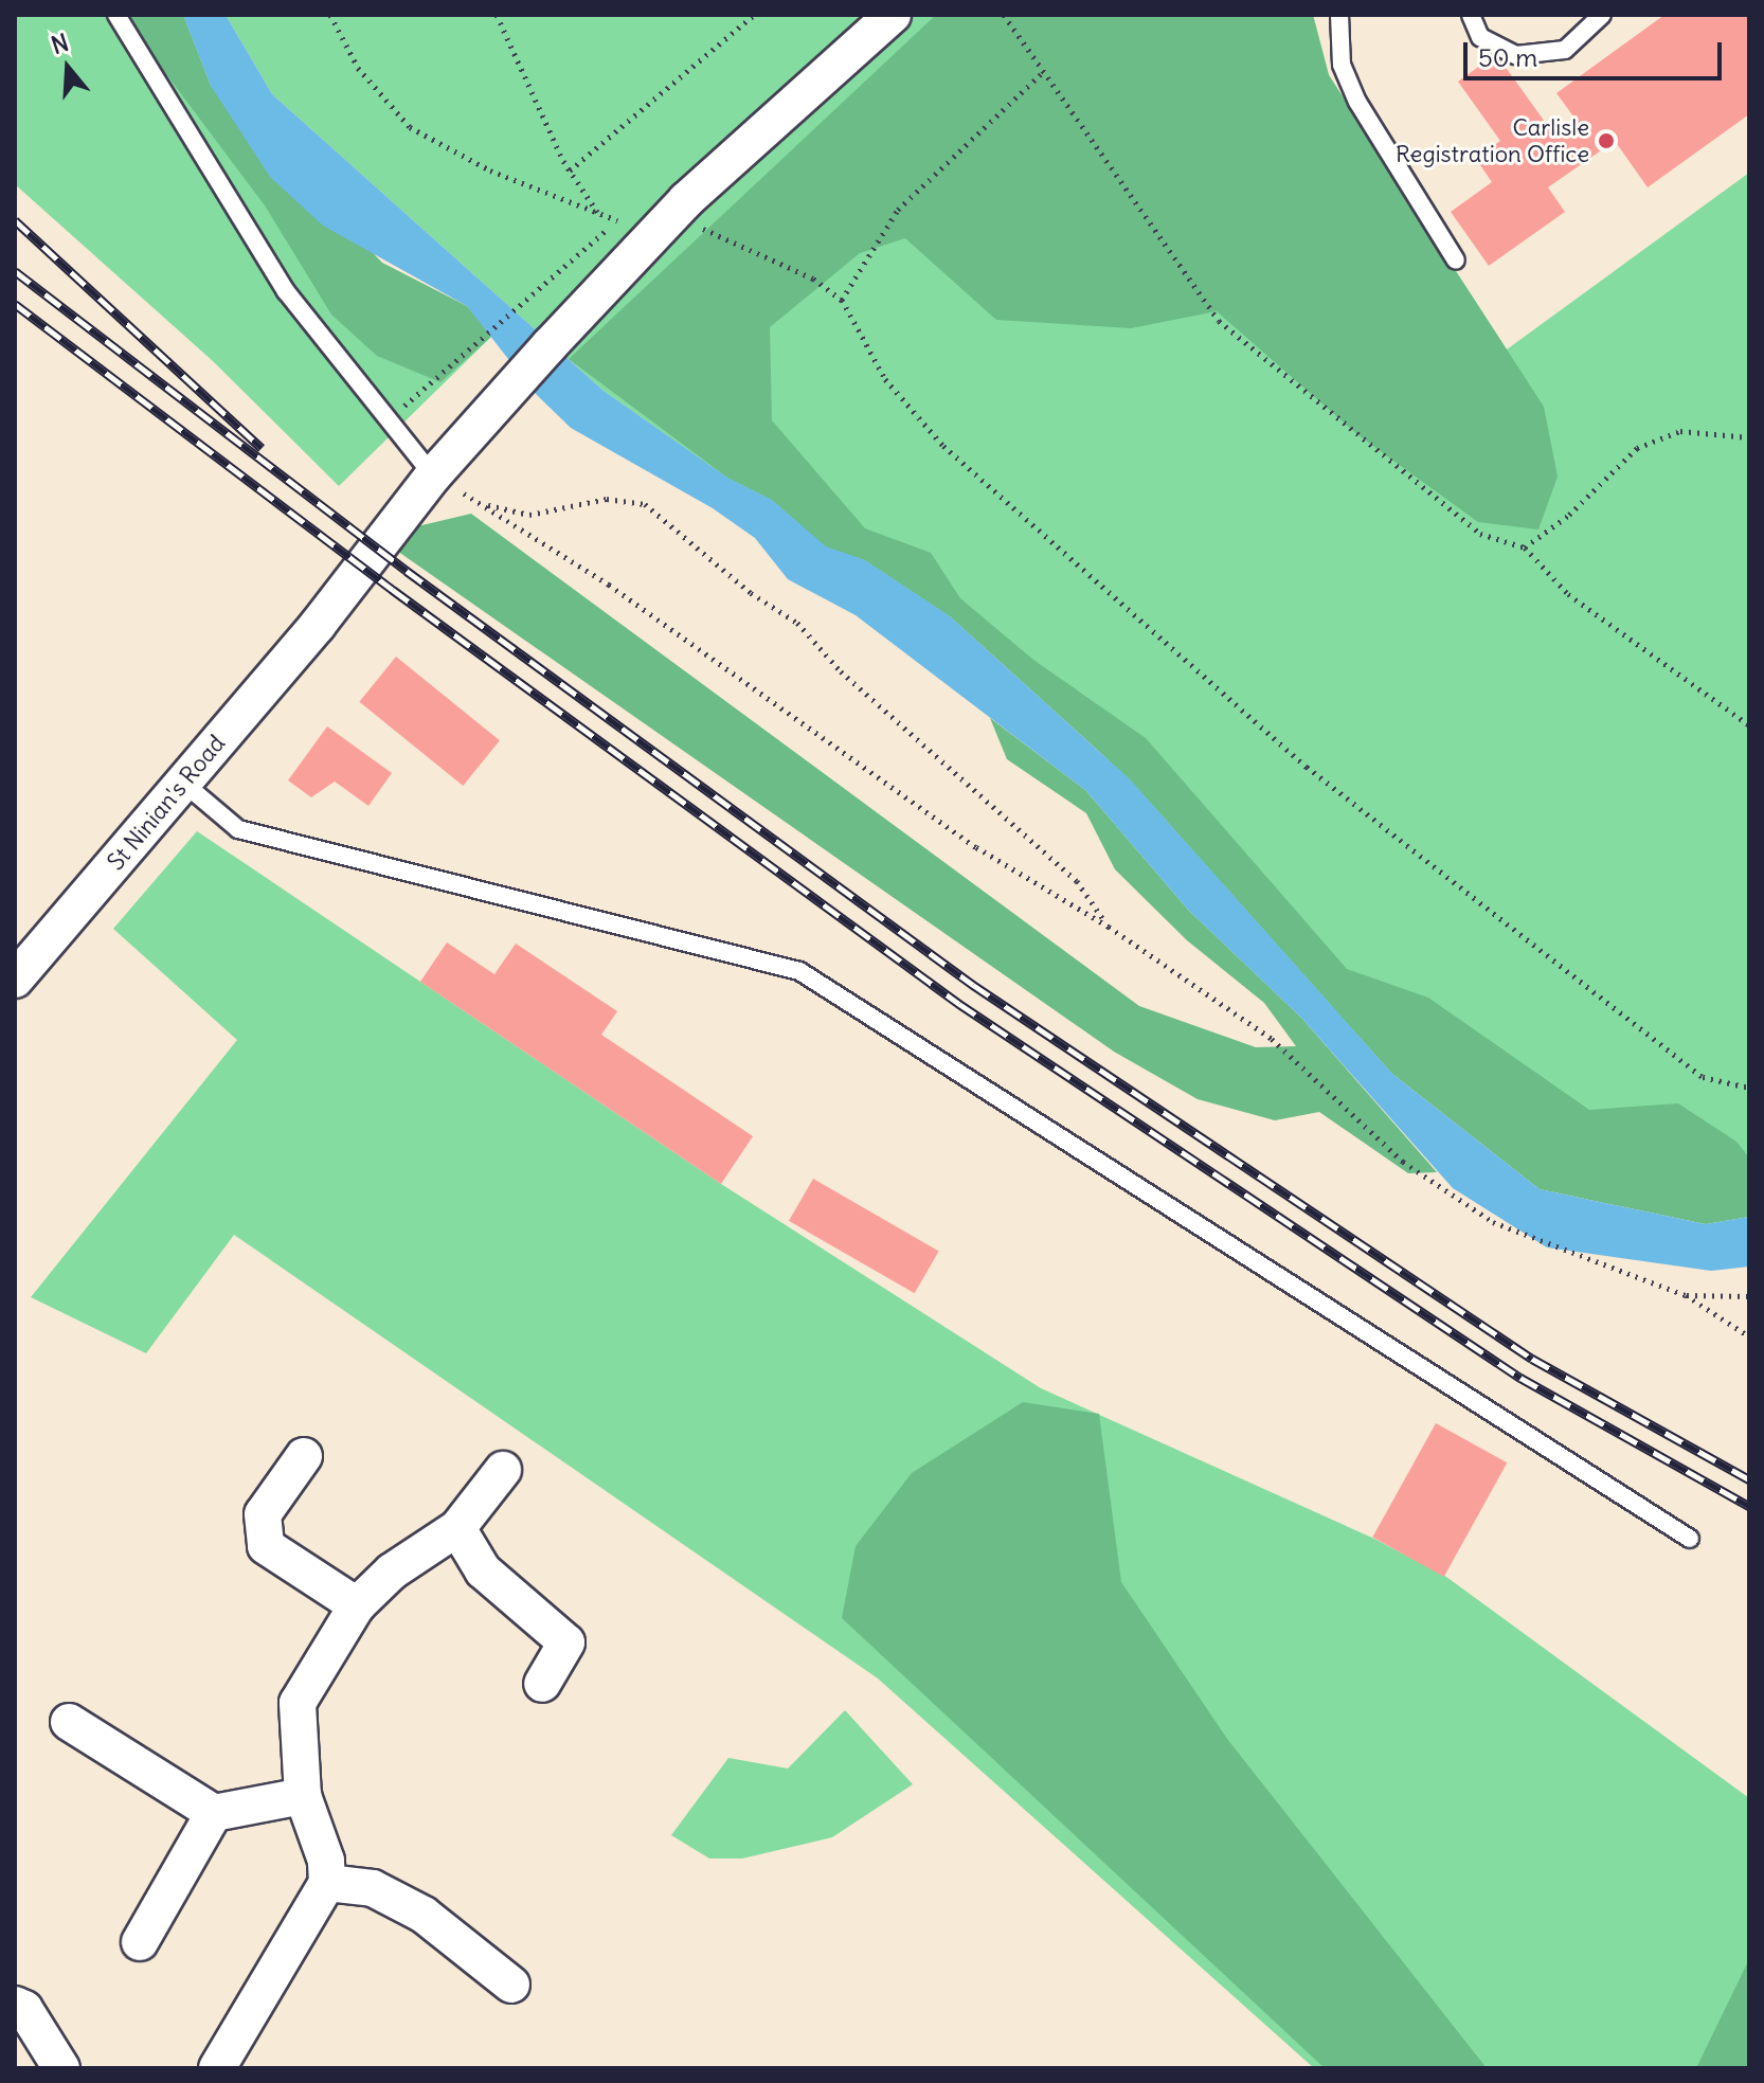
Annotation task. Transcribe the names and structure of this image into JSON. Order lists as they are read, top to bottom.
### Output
{
  "streets": {
    "street": ["St Ninian's Road"]
  },
  "places": ["Carlisle Registration Office"],
  "scale_bar": "50 m",
  "north": "top"
}
